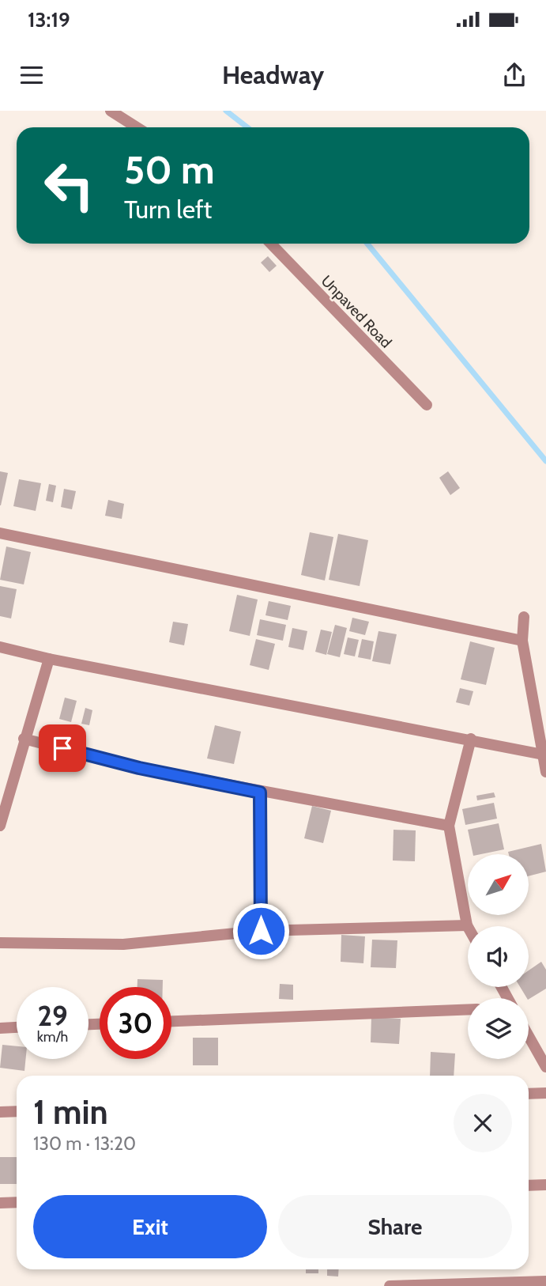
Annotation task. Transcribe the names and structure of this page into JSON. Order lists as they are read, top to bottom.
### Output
{
  "streets": {
    "street": ["Unpaved Road"]
  },
  "north": "top right",
  "page": {
    "status": "13:19",
    "header": "Headway",
    "turn": ["50 m", "Turn left"],
    "speed": "29 km/h",
    "limit": "30",
    "heading": ["1 min", "130 m · 13:20"],
    "buttons": ["Exit", "Share"]
  }
}
